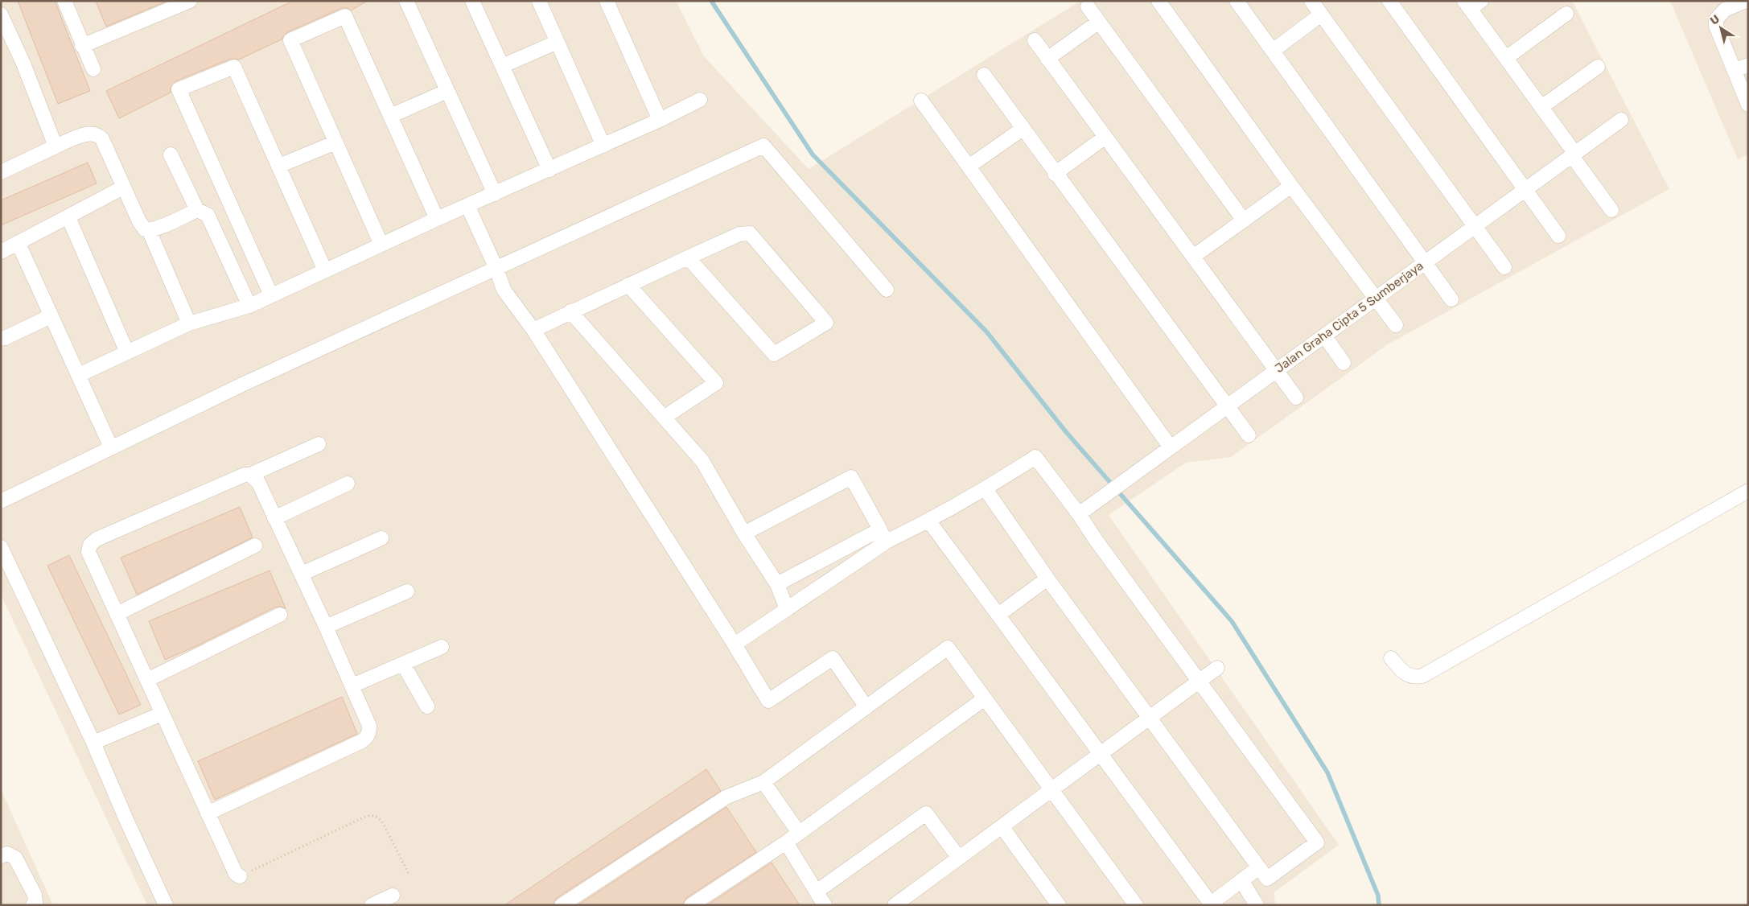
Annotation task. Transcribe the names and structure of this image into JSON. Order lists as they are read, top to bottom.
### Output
{
  "streets": {
    "street": ["Jalan Graha Cipta 5 Sumberjaya"]
  },
  "north": "top left"
}
